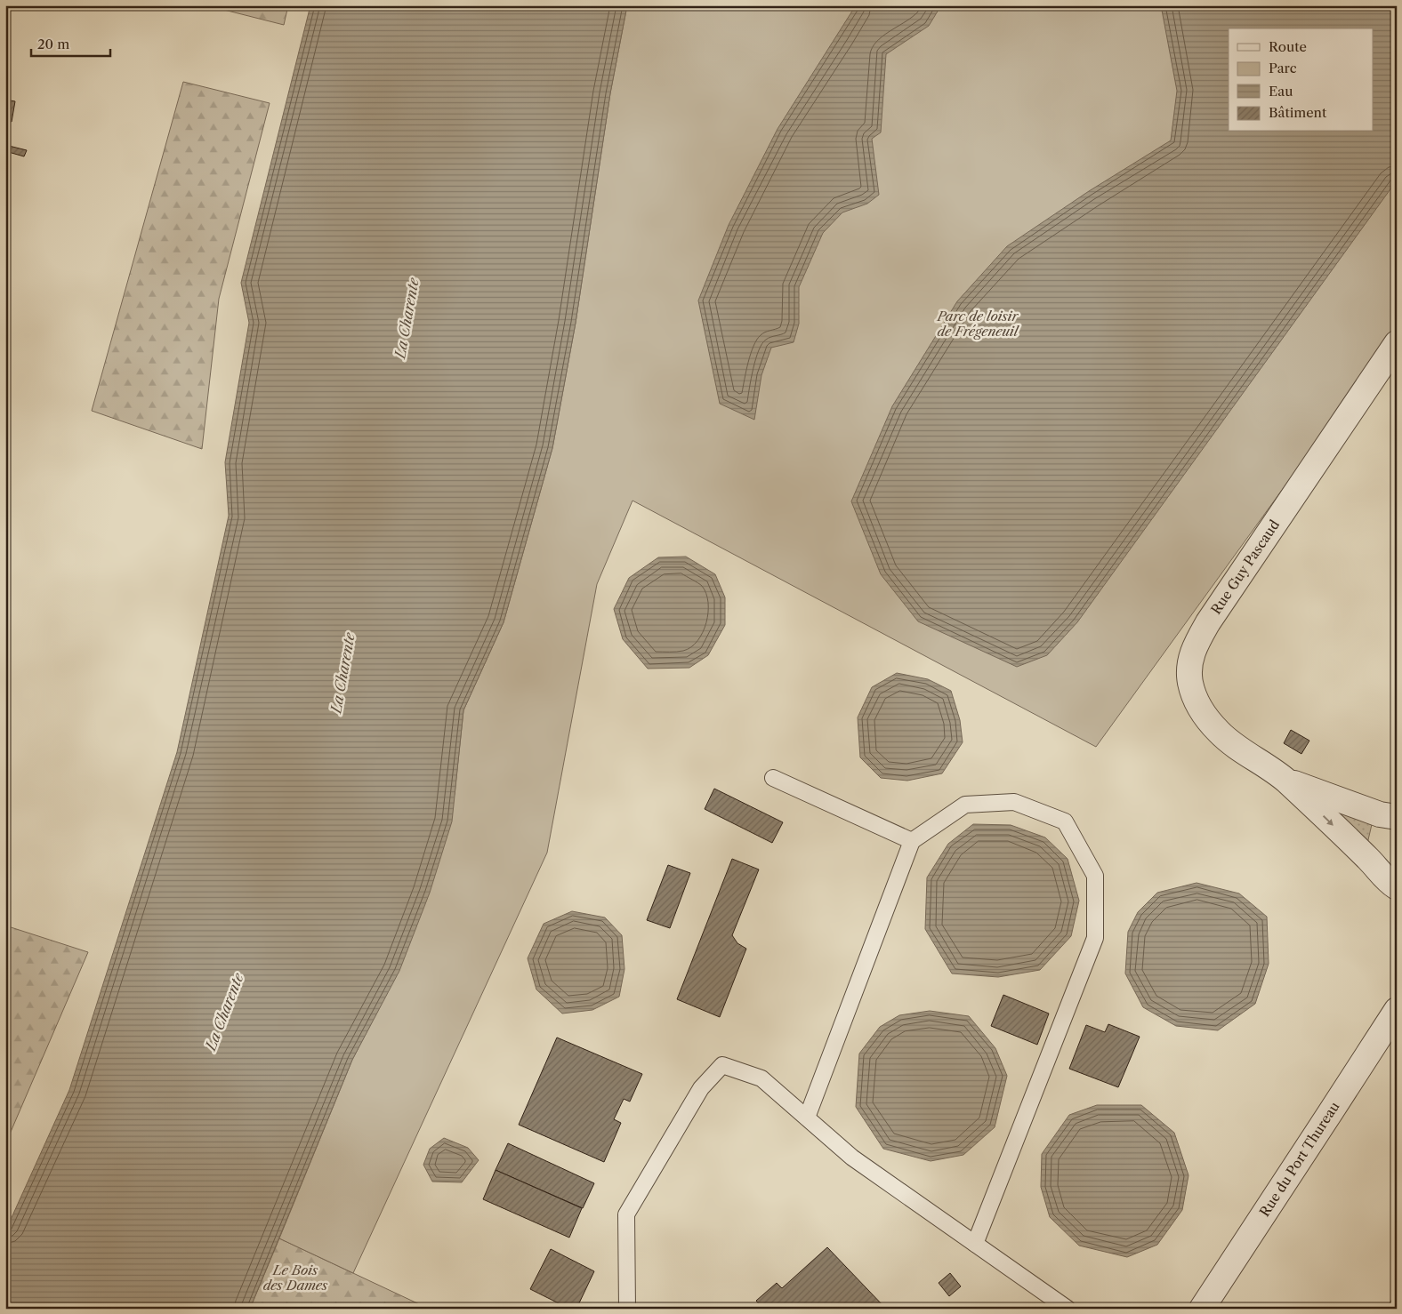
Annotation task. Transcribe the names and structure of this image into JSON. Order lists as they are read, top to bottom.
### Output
{
  "streets": {
    "street": ["Rue Guy Pascaud", "Rue du Port Thureau"]
  },
  "water": ["La Charente"],
  "parks": ["Parc de loisir de Frégeneuil", "Le Bois des Dames"],
  "legend": [
    "Route",
    "Parc",
    "Eau",
    "Bâtiment"
  ],
  "scale_bar": "20 m"
}
